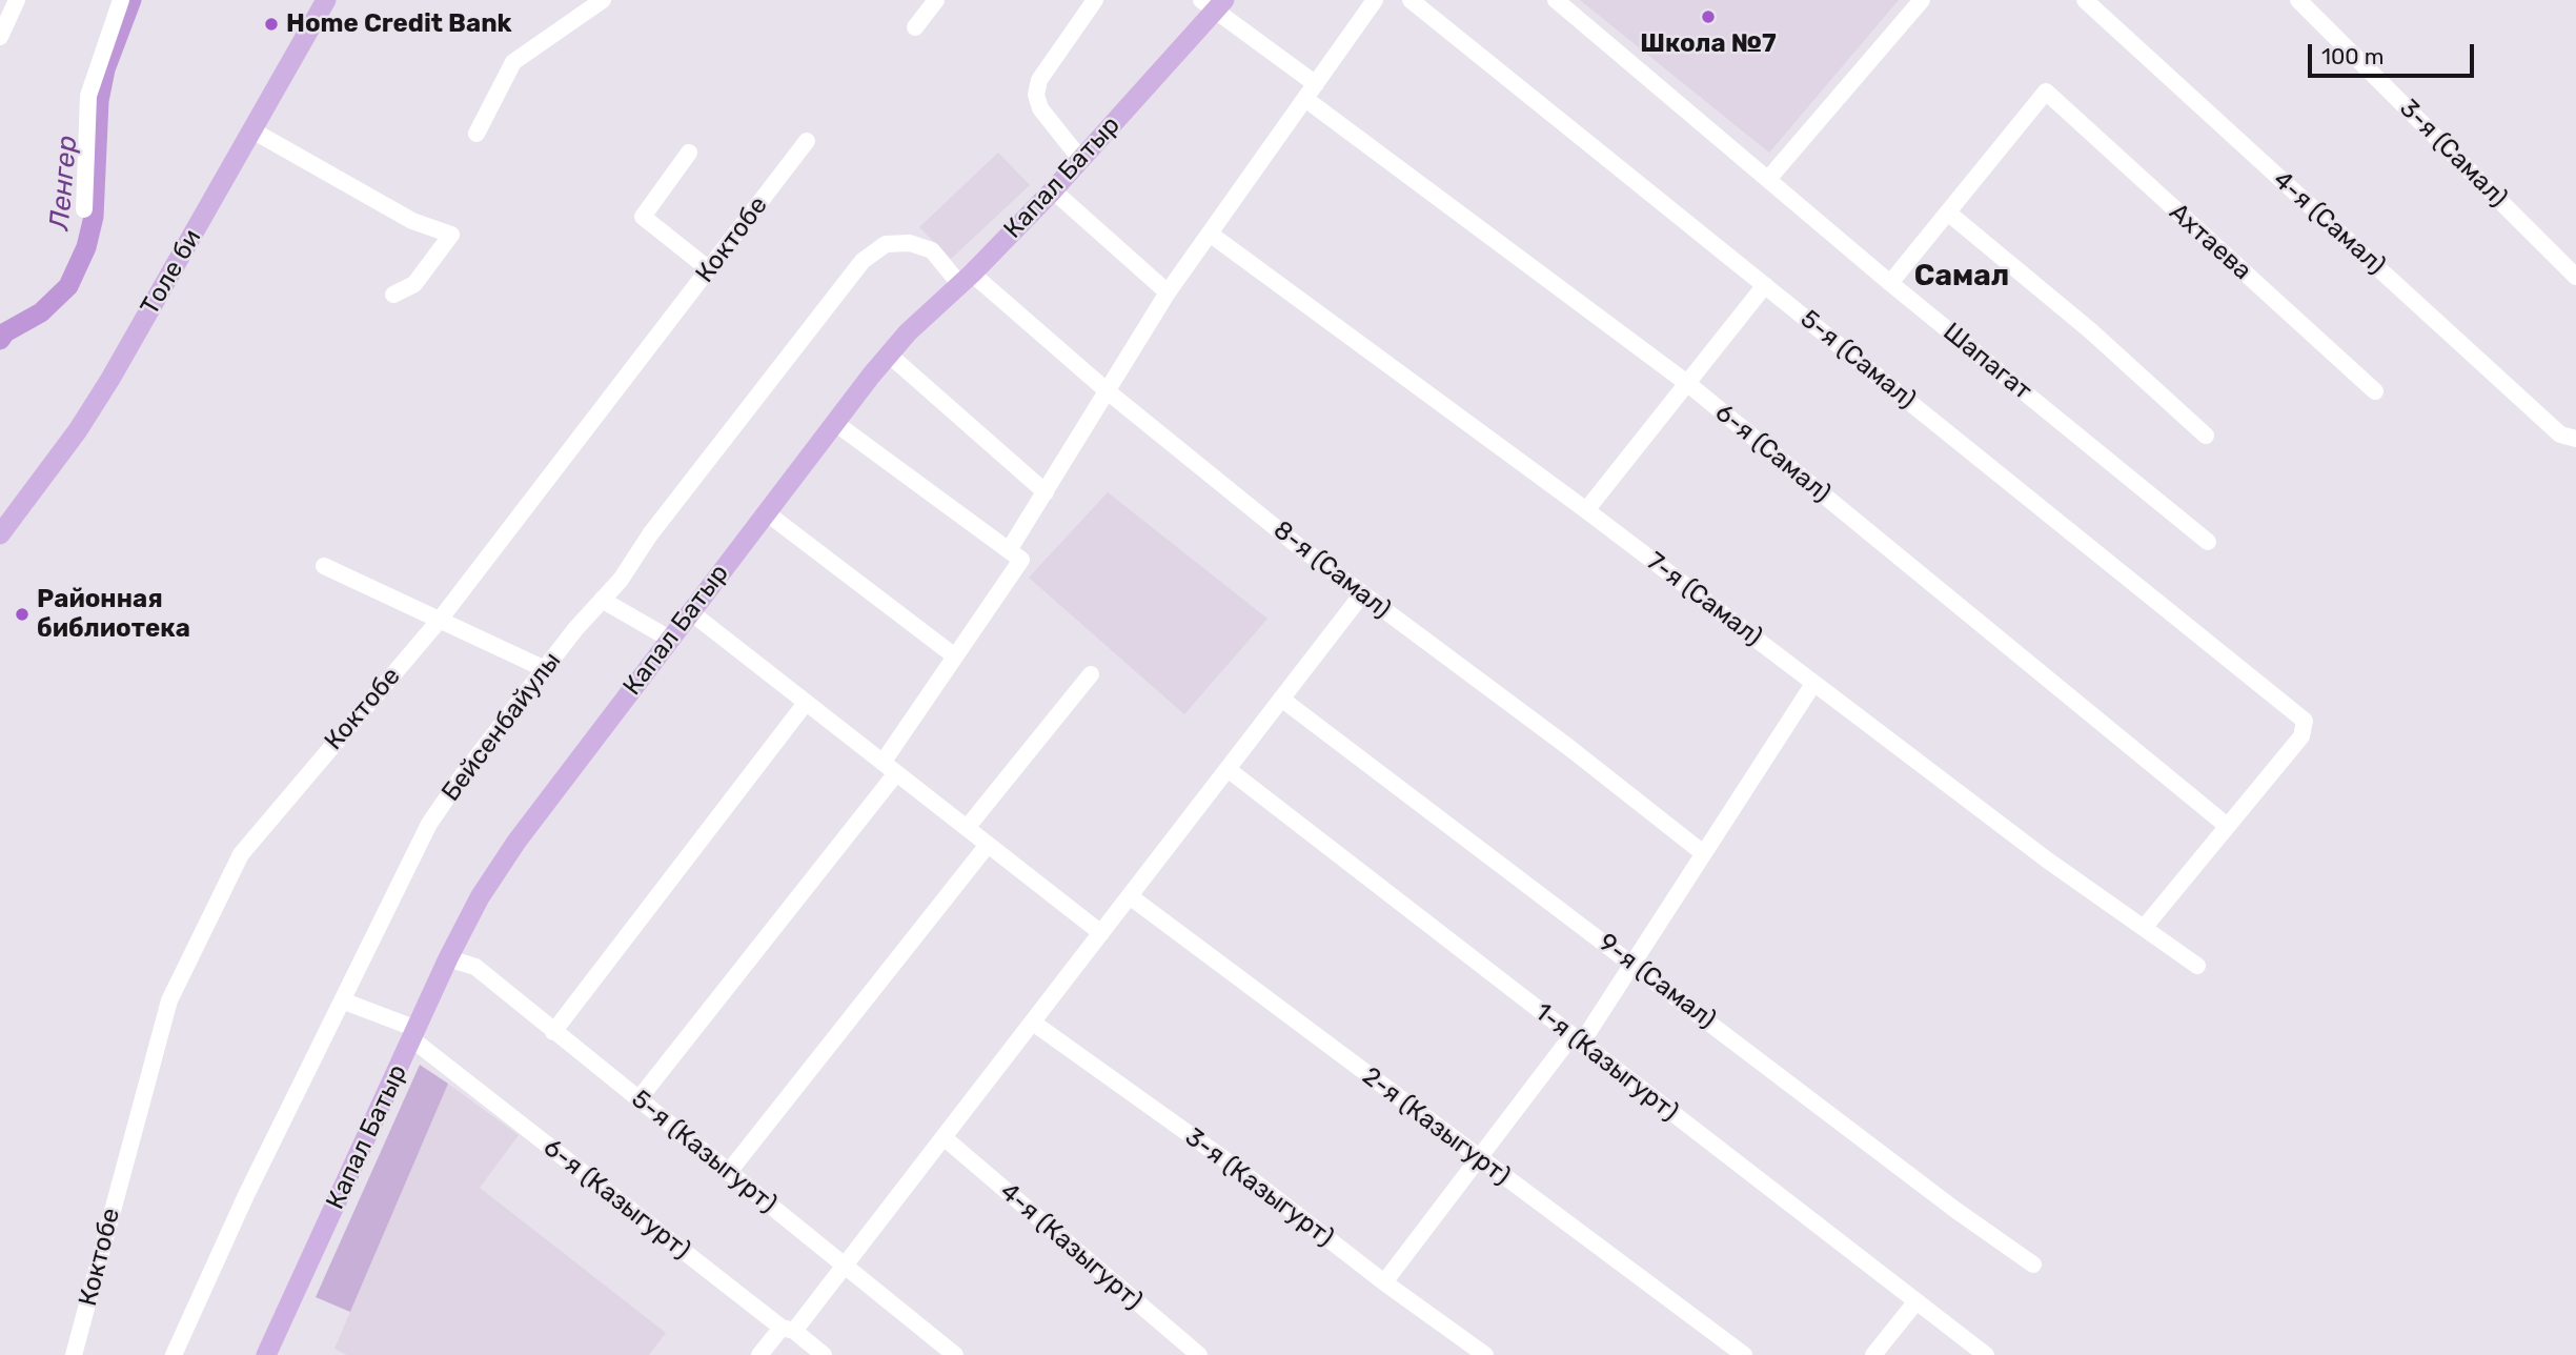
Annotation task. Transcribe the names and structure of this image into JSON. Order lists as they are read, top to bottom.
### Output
{
  "streets": {
    "main road": ["Капал Батыр", "Толе би"],
    "street": [
      "3-я (Самал)",
      "4-я (Самал)",
      "Коктобе",
      "Ахтаева",
      "5-я (Самал)",
      "Шапагат",
      "6-я (Самал)",
      "8-я (Самал)",
      "7-я (Самал)",
      "Бейсенбайулы",
      "9-я (Самал)",
      "1-я (Казыгурт)",
      "2-я (Казыгурт)",
      "5-я (Казыгурт)",
      "3-я (Казыгурт)",
      "6-я (Казыгурт)",
      "4-я (Казыгурт)"
    ]
  },
  "crossings": [
    ["Капал Батыр", "8-я (Самал)"],
    ["Капал Батыр", "Бейсенбайулы"],
    ["Капал Батыр", "5-я (Казыгурт)"],
    ["Капал Батыр", "6-я (Казыгурт)"],
    ["5-я (Самал)", "6-я (Самал)"],
    ["8-я (Самал)", "Бейсенбайулы"],
    ["Бейсенбайулы", "6-я (Казыгурт)"]
  ],
  "districts": ["Самал"],
  "water": ["Ленгер"],
  "places": ["Школа №7", "Home Credit Bank", "Районная библиотека"],
  "scale_bar": "100 m"
}
